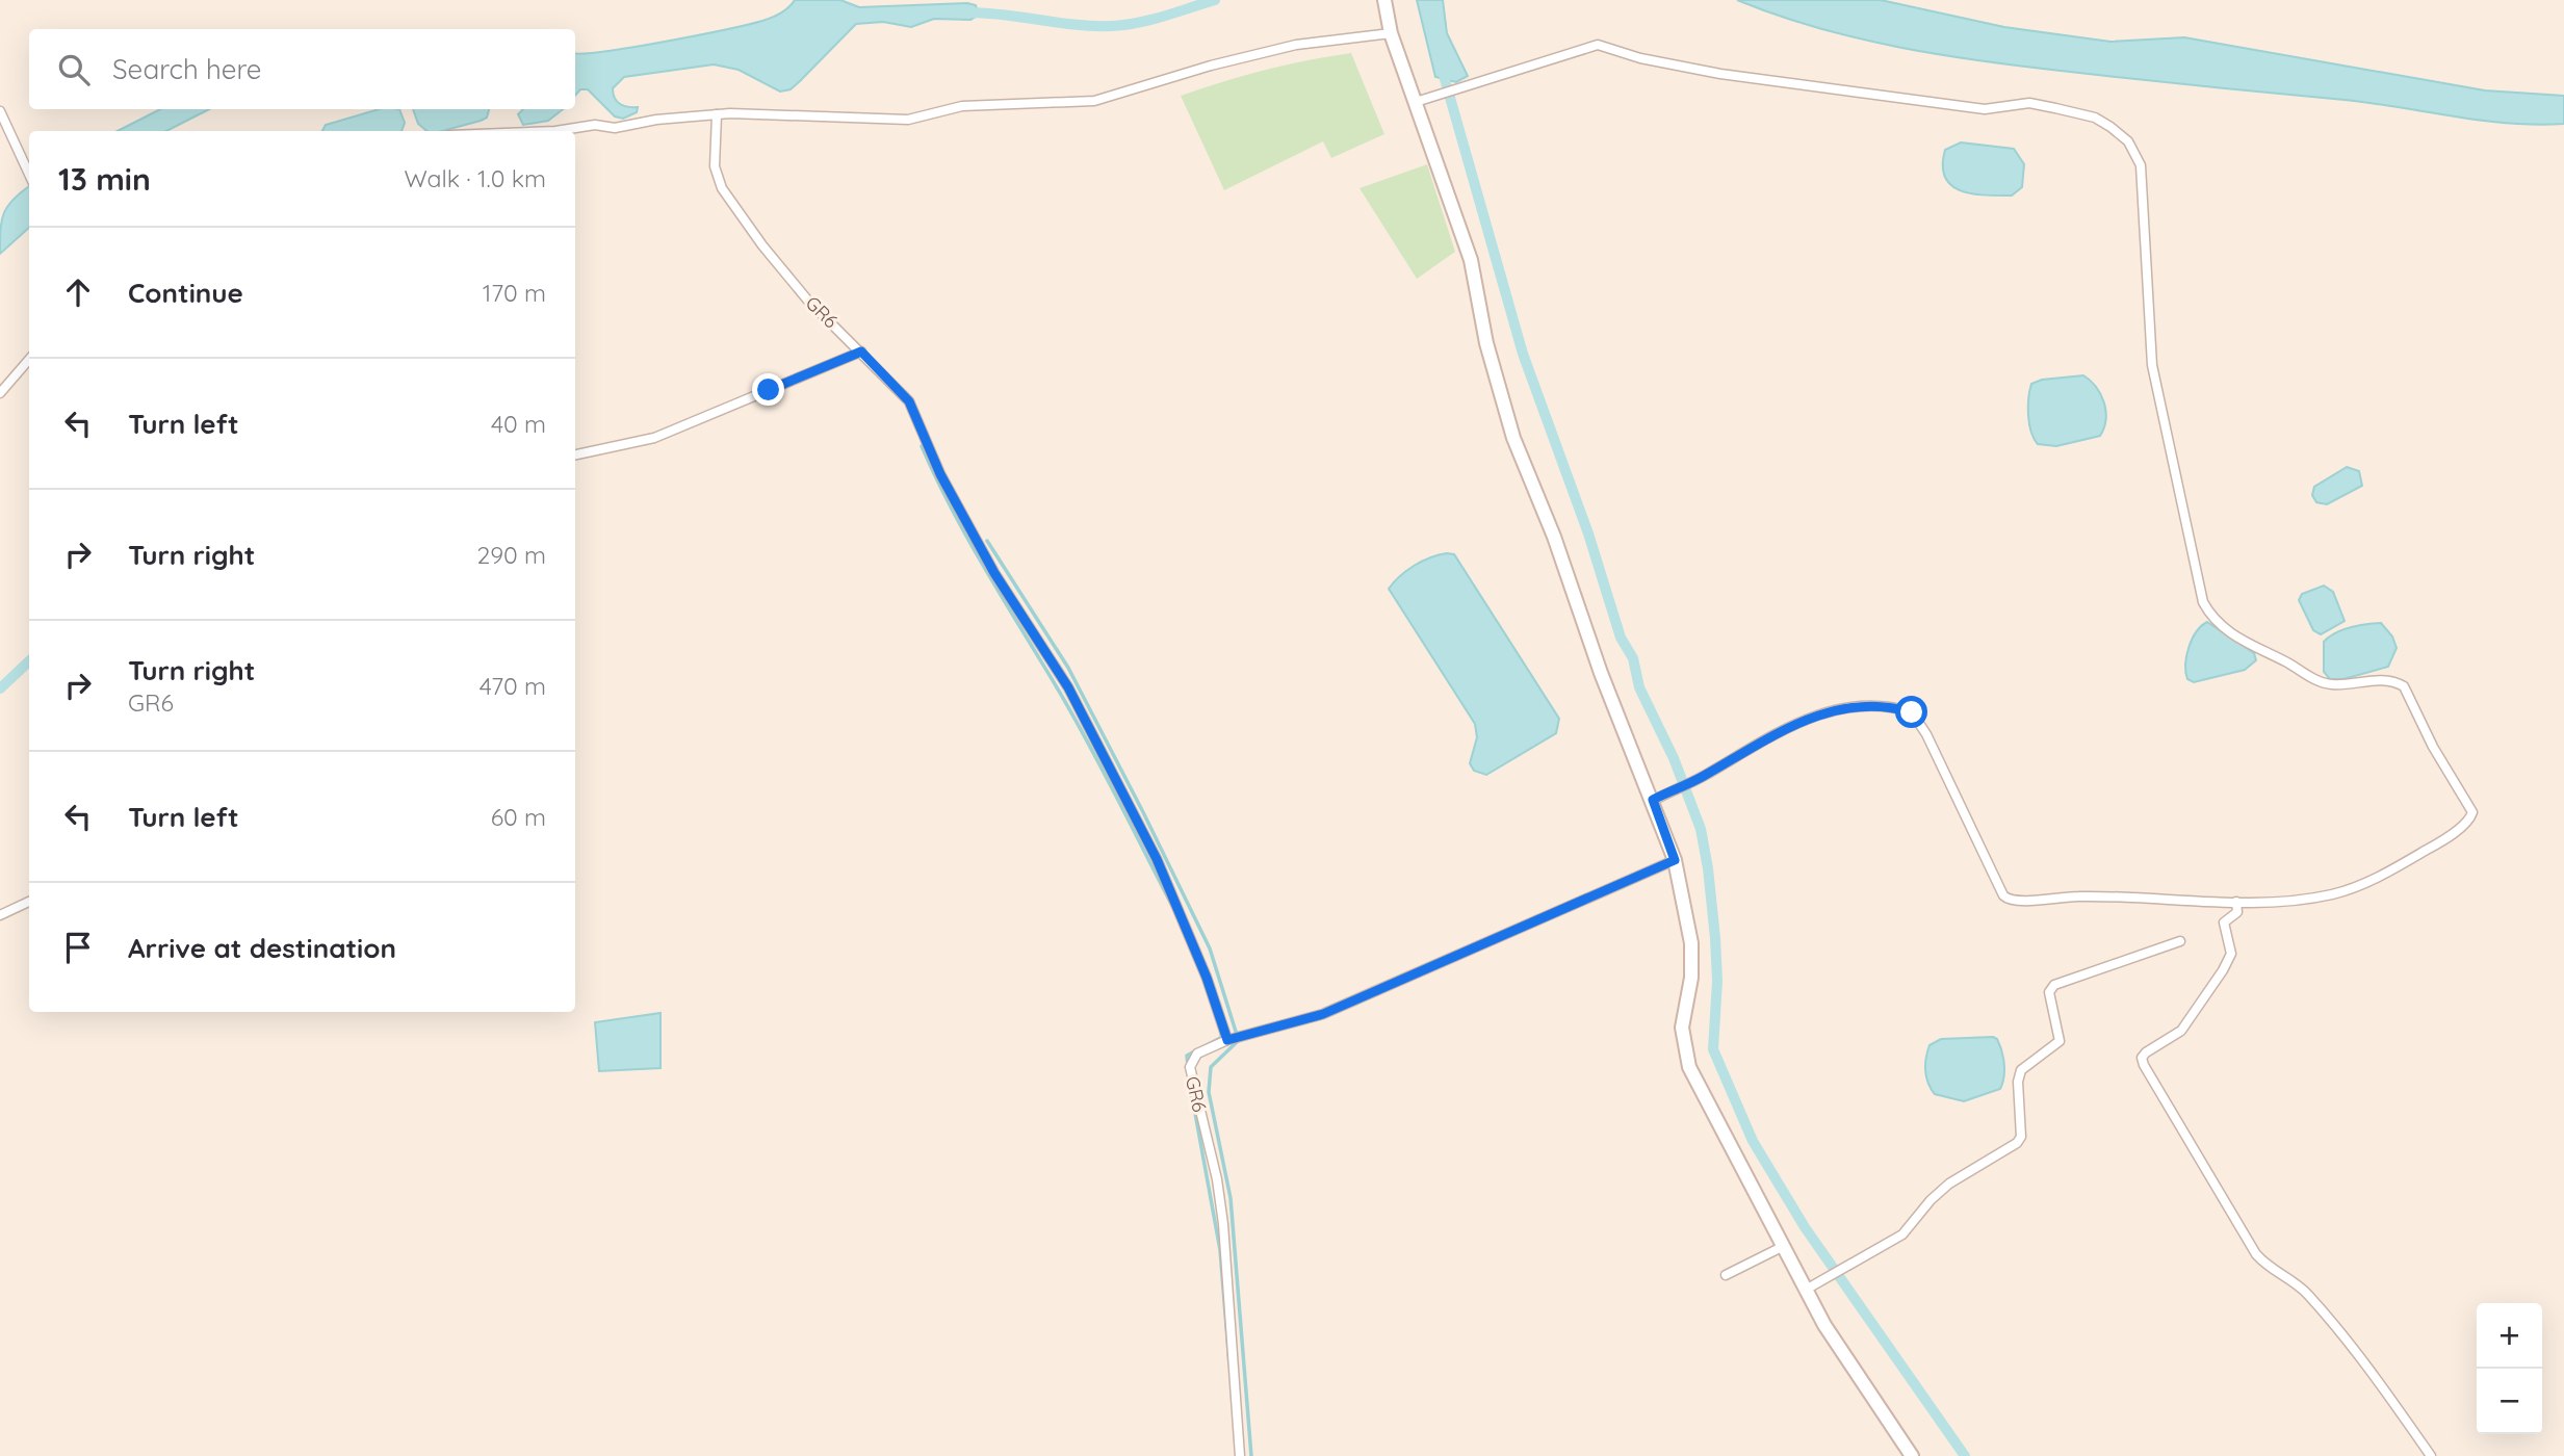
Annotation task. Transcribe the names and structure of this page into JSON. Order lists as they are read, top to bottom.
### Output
{
  "streets": {
    "street": ["GR6"]
  },
  "page": {
    "search": "Search here",
    "heading": ["13 min", "Walk · 1.0 km"],
    "list": [
      ["Continue", "170 m"],
      ["Turn left", "40 m"],
      ["Turn right", "290 m"],
      ["Turn right", "GR6", "470 m"],
      ["Turn left", "60 m"],
      "Arrive at destination"
    ],
    "map_buttons": ["+", "−"]
  }
}
